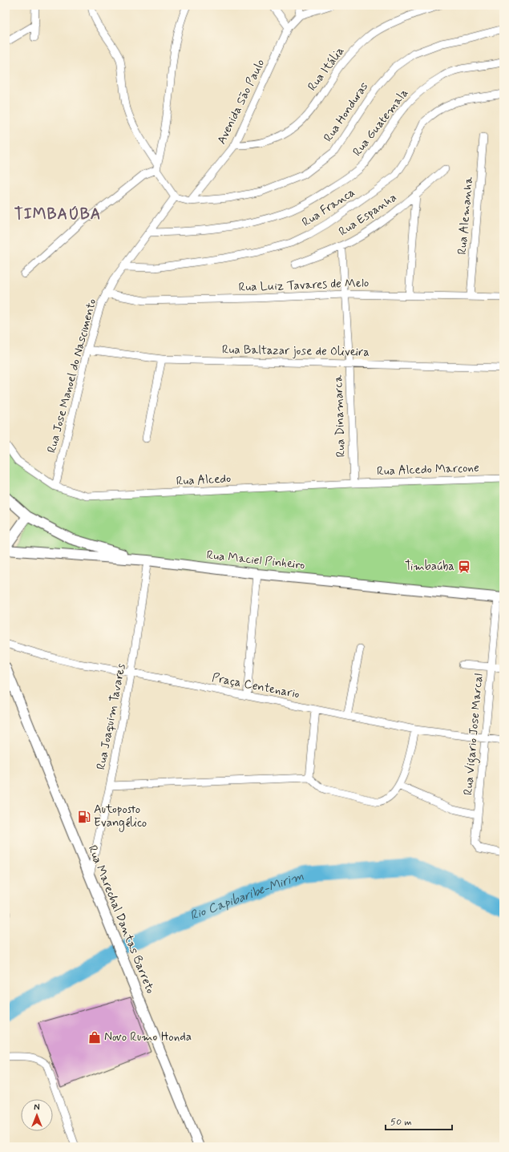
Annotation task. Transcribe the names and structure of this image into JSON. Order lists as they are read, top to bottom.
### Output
{
  "streets": {
    "street": [
      "Rua Itália",
      "Avenida São Paulo",
      "Rua Honduras",
      "Rua Guatemala",
      "Rua Franca",
      "Rua Espanha",
      "Rua Alemanha",
      "Rua Luiz Tavares de Melo",
      "Rua Baltazar jose de Oliveira",
      "Rua Jose Manoel do Nascimento",
      "Rua Dinamarca",
      "Rua Alcedo Marcone",
      "Rua Alcedo",
      "Rua Maciel Pinheiro",
      "Praça Centenario",
      "Rua Joaquim Tavares",
      "Rua Vigario Jose Marcal",
      "Rua Marechal Dantas Barreto"
    ]
  },
  "crossings": [
    ["Rua Itália", "Avenida São Paulo"],
    ["Avenida São Paulo", "Rua Honduras"],
    ["Rua Honduras", "Rua Jose Manoel do Nascimento"],
    ["Rua Guatemala", "Rua Jose Manoel do Nascimento"],
    ["Rua Franca", "Rua Jose Manoel do Nascimento"],
    ["Rua Alemanha", "Rua Luiz Tavares de Melo"],
    ["Rua Luiz Tavares de Melo", "Rua Jose Manoel do Nascimento"],
    ["Rua Luiz Tavares de Melo", "Rua Dinamarca"],
    ["Rua Baltazar jose de Oliveira", "Rua Jose Manoel do Nascimento"],
    ["Rua Baltazar jose de Oliveira", "Rua Dinamarca"],
    ["Rua Jose Manoel do Nascimento", "Rua Alcedo"],
    ["Rua Dinamarca", "Rua Alcedo Marcone"],
    ["Rua Dinamarca", "Rua Alcedo"],
    ["Rua Alcedo Marcone", "Rua Alcedo"],
    ["Rua Maciel Pinheiro", "Rua Joaquim Tavares"],
    ["Rua Maciel Pinheiro", "Rua Vigario Jose Marcal"],
    ["Praça Centenario", "Rua Joaquim Tavares"],
    ["Praça Centenario", "Rua Vigario Jose Marcal"],
    ["Rua Joaquim Tavares", "Rua Marechal Dantas Barreto"]
  ],
  "districts": ["TIMBAÚBA"],
  "water": ["Rio Capibaribe-Mirim"],
  "places": {
    "station": ["Timbaúba"],
    "fuel station": ["Autoposto Evangélico"],
    "shop": ["Novo Rumo Honda"]
  },
  "scale_bar": "50 m",
  "north": "top"
}
